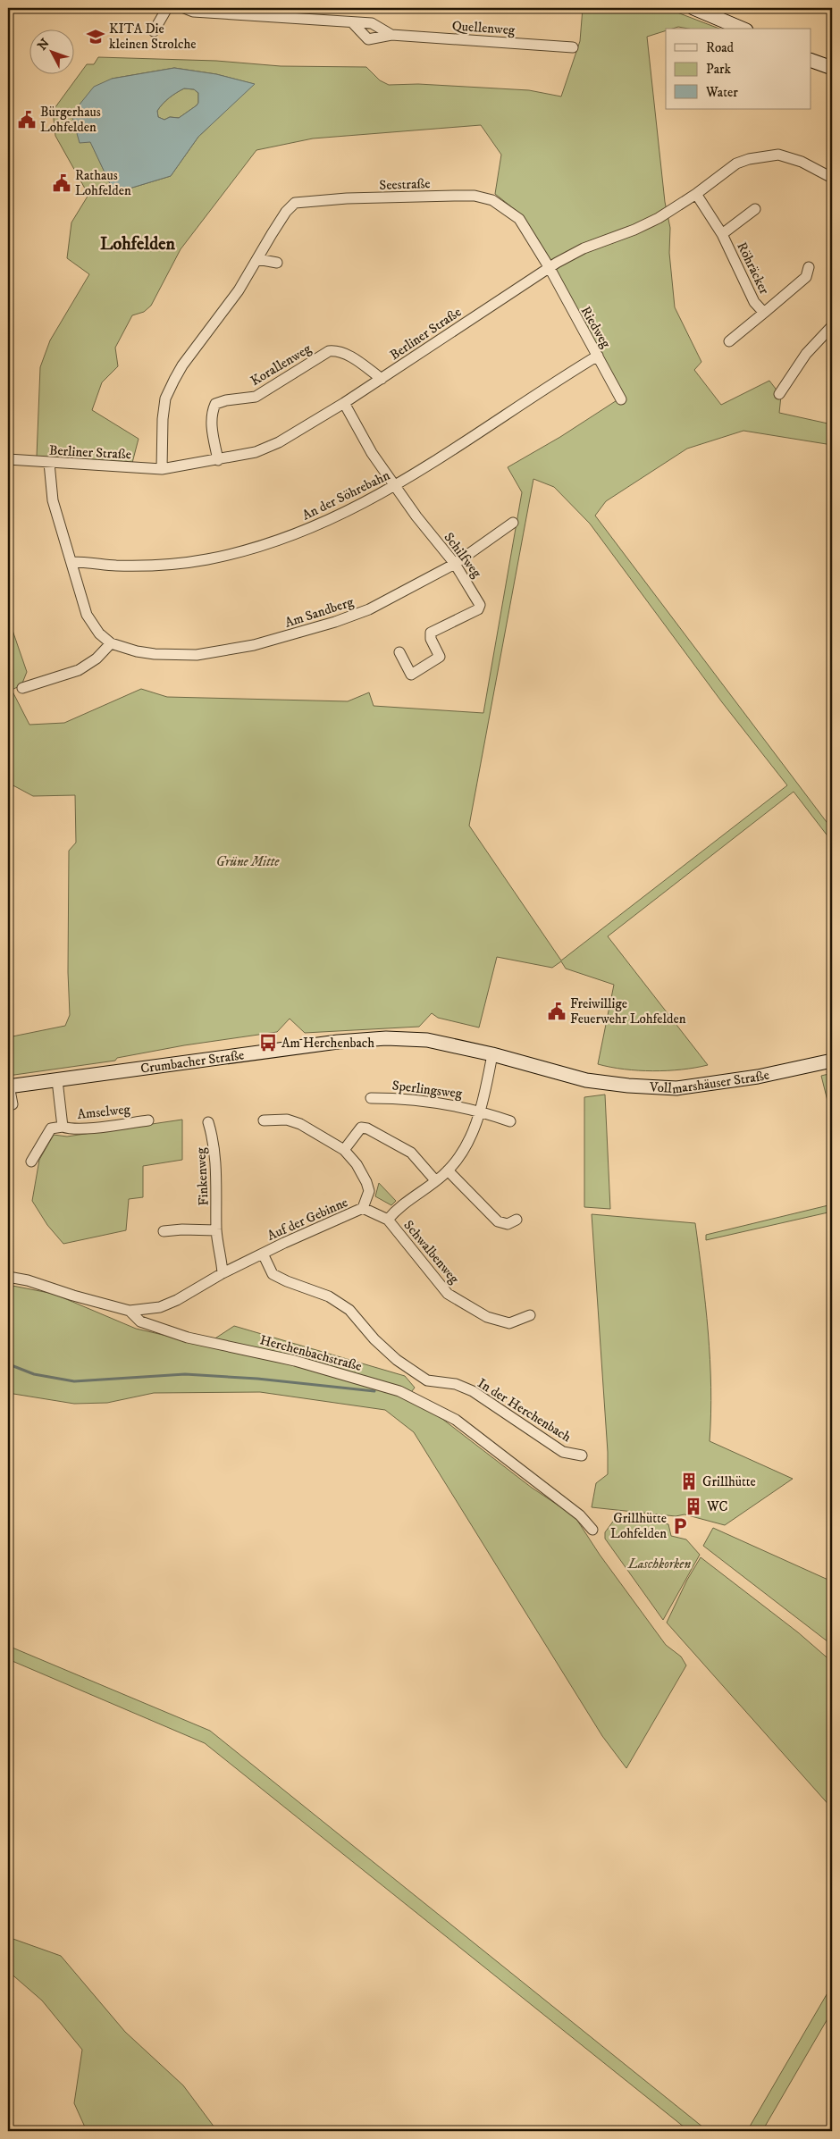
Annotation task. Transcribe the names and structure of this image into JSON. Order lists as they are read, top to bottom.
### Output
{
  "streets": {
    "main road": ["Crumbacher Straße", "Vollmarshäuser Straße"],
    "street": [
      "Quellenweg",
      "Seestraße",
      "Röhräcker",
      "Riedweg",
      "Berliner Straße",
      "Korallenweg",
      "An der Söhrebahn",
      "Schilfweg",
      "Am Sandberg",
      "Sperlingsweg",
      "Amselweg",
      "Finkenweg",
      "Auf der Gebinne",
      "Schwalbenweg",
      "Herchenbachstraße",
      "In der Herchenbach"
    ]
  },
  "crossings": [
    ["Seestraße", "Riedweg"],
    ["Seestraße", "Berliner Straße"],
    ["Röhräcker", "Berliner Straße"],
    ["Riedweg", "Berliner Straße"],
    ["Riedweg", "An der Söhrebahn"],
    ["Berliner Straße", "Korallenweg"],
    ["Berliner Straße", "Schilfweg"],
    ["An der Söhrebahn", "Schilfweg"],
    ["Schilfweg", "Am Sandberg"],
    ["Crumbacher Straße", "Vollmarshäuser Straße"],
    ["Crumbacher Straße", "Amselweg"],
    ["Finkenweg", "Auf der Gebinne"],
    ["Auf der Gebinne", "Schwalbenweg"],
    ["Auf der Gebinne", "In der Herchenbach"]
  ],
  "districts": ["Lohfelden"],
  "parks": ["Grüne Mitte", "Laschkorken"],
  "places": {
    "school or university": ["KITA Die kleinen Strolche"],
    "public building": ["Bürgerhaus Lohfelden", "Rathaus Lohfelden", "Freiwillige Feuerwehr Lohfelden"],
    "bus stop": ["Am Herchenbach"],
    "building": ["Grillhütte", "WC"],
    "parking": ["Grillhütte Lohfelden"]
  },
  "legend": ["Road", "Park", "Water"],
  "north": "top left"
}
